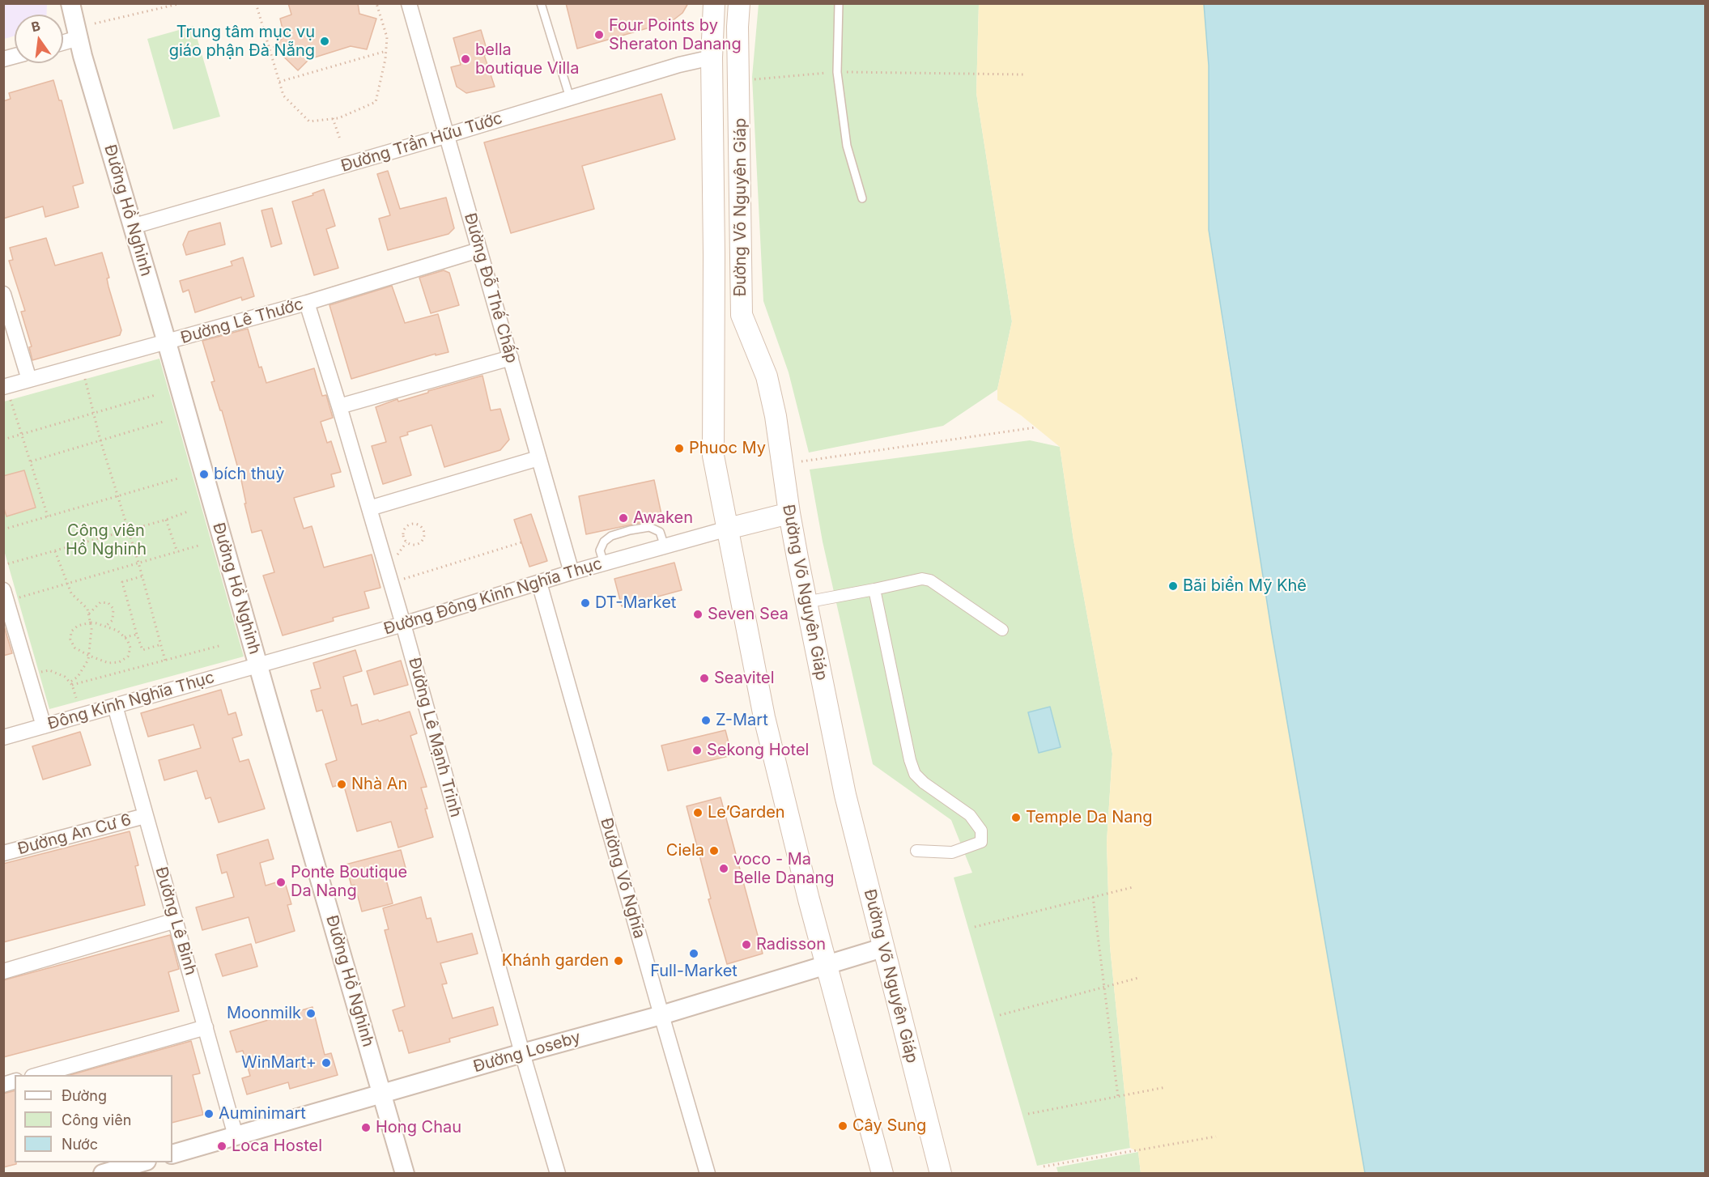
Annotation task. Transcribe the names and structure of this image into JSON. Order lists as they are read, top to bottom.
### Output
{
  "streets": {
    "main road": ["Đường Võ Nguyên Giáp"],
    "street": [
      "Đường Trần Hữu Tước",
      "Đường Hồ Nghinh",
      "Đường Đỗ Thế Chấp",
      "Đường Lê Thước",
      "Đường Đông Kinh Nghĩa Thục",
      "Đông Kinh Nghĩa Thục",
      "Đường Lê Mạnh Trinh",
      "Đường An Cư 6",
      "Đường Võ Nghĩa",
      "Đường Lê Binh",
      "Đường Loseby"
    ]
  },
  "crossings": [
    ["Đường Trần Hữu Tước", "Đường Võ Nguyên Giáp"],
    ["Đường Trần Hữu Tước", "Đường Hồ Nghinh"],
    ["Đường Trần Hữu Tước", "Đường Đỗ Thế Chấp"],
    ["Đường Võ Nguyên Giáp", "Đường Đông Kinh Nghĩa Thục"],
    ["Đường Võ Nguyên Giáp", "Đường Loseby"],
    ["Đường Hồ Nghinh", "Đường Lê Thước"],
    ["Đường Hồ Nghinh", "Đường Đông Kinh Nghĩa Thục"],
    ["Đường Hồ Nghinh", "Đông Kinh Nghĩa Thục"],
    ["Đường Hồ Nghinh", "Đường Loseby"],
    ["Đường Đỗ Thế Chấp", "Đường Lê Thước"],
    ["Đường Đỗ Thế Chấp", "Đường Đông Kinh Nghĩa Thục"],
    ["Đường Lê Thước", "Đường Lê Mạnh Trinh"],
    ["Đường Đông Kinh Nghĩa Thục", "Đông Kinh Nghĩa Thục"],
    ["Đường Đông Kinh Nghĩa Thục", "Đường Lê Mạnh Trinh"],
    ["Đường Đông Kinh Nghĩa Thục", "Đường Võ Nghĩa"],
    ["Đông Kinh Nghĩa Thục", "Đường Lê Binh"],
    ["Đường Lê Mạnh Trinh", "Đường Loseby"],
    ["Đường An Cư 6", "Đường Lê Binh"],
    ["Đường Võ Nghĩa", "Đường Loseby"],
    ["Đường Lê Binh", "Đường Loseby"]
  ],
  "parks": ["Công viên Hồ Nghinh"],
  "places": [
    "Four Points by Sheraton Danang",
    "Trung tâm mục vụ giáo phận Đà Nẵng",
    "bella boutique Villa",
    "Phuoc My",
    "bích thuỷ",
    "Awaken",
    "Bãi biển Mỹ Khê",
    "DT-Market",
    "Seven Sea",
    "Seavitel",
    "Z-Mart",
    "Sekong Hotel",
    "Nhà An",
    "Le’Garden",
    "Temple Da Nang",
    "Ciela",
    "voco - Ma Belle Danang",
    "Ponte Boutique Da Nang",
    "Radisson",
    "Full-Market",
    "Khánh garden",
    "Moonmilk",
    "WinMart+",
    "Auminimart",
    "Cây Sung",
    "Hong Chau",
    "Loca Hostel"
  ],
  "legend": ["Đường", "Công viên", "Nước"],
  "north": "top"
}
